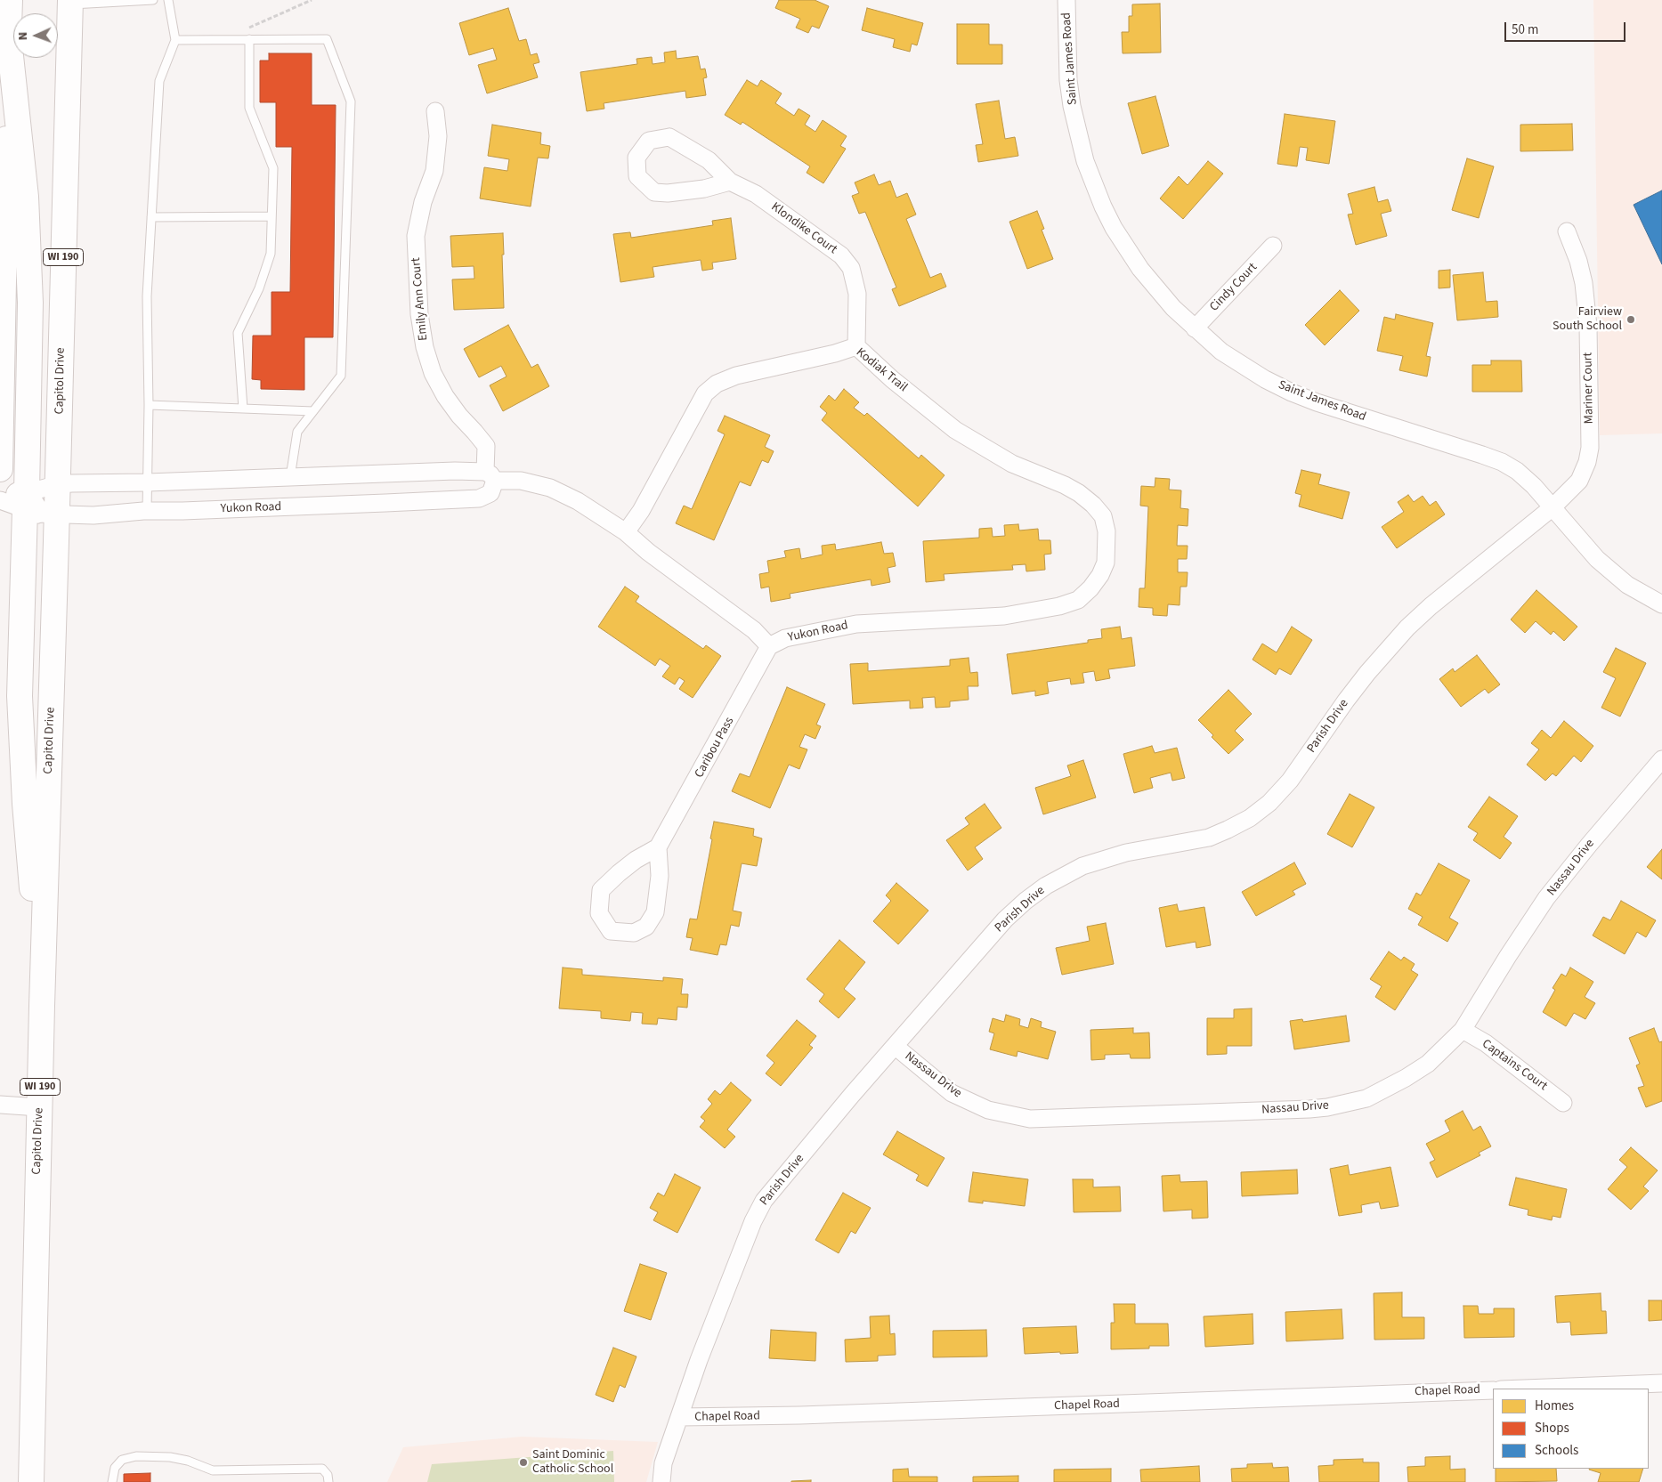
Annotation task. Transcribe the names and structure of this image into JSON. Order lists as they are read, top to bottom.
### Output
{
  "streets": {
    "main road": ["WI 190", "Capitol Drive"],
    "street": [
      "Saint James Road",
      "Klondike Court",
      "Cindy Court",
      "Emily Ann Court",
      "Kodiak Trail",
      "Mariner Court",
      "Yukon Road",
      "Parish Drive",
      "Caribou Pass",
      "Nassau Drive",
      "Captains Court",
      "Chapel Road"
    ]
  },
  "crossings": [
    ["Saint James Road", "Cindy Court"],
    ["Saint James Road", "Mariner Court"],
    ["Saint James Road", "Parish Drive"],
    ["Klondike Court", "Kodiak Trail"],
    ["Emily Ann Court", "Yukon Road"],
    ["Kodiak Trail", "Yukon Road"],
    ["Capitol Drive", "Yukon Road"],
    ["Mariner Court", "Parish Drive"],
    ["Yukon Road", "Caribou Pass"],
    ["Parish Drive", "Nassau Drive"],
    ["Parish Drive", "Chapel Road"],
    ["Nassau Drive", "Captains Court"]
  ],
  "places": ["Fairview South School", "Saint Dominic Catholic School"],
  "legend": ["Homes", "Shops", "Schools"],
  "scale_bar": "50 m",
  "north": "left"
}
